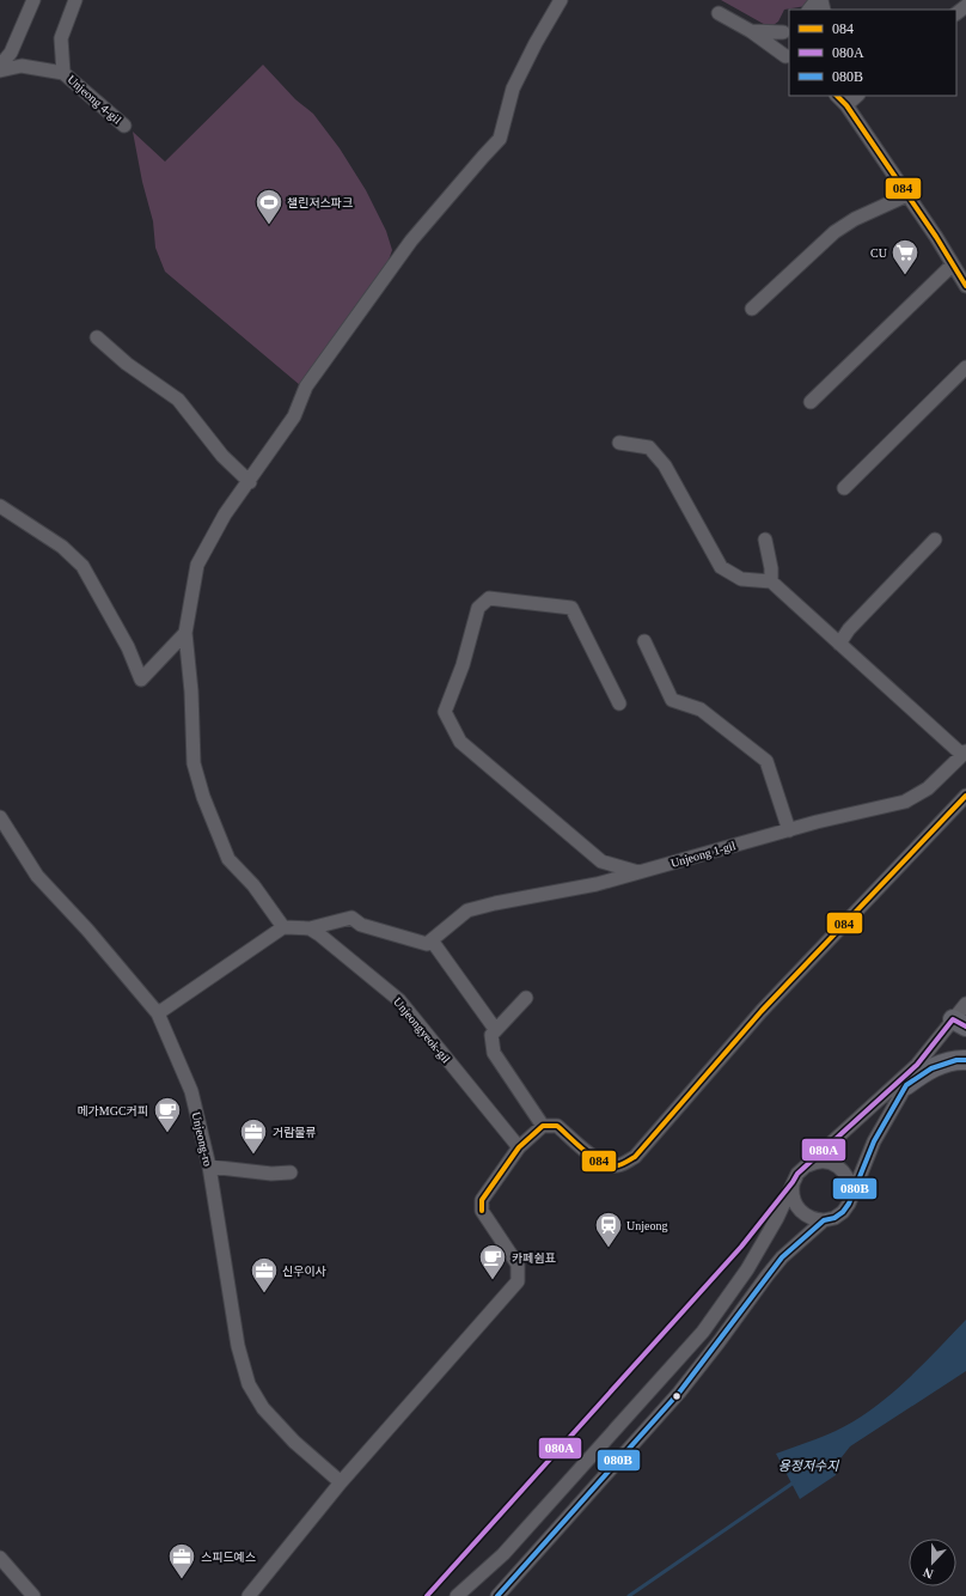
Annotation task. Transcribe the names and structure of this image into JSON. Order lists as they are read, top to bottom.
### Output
{
  "streets": {
    "street": [
      "Unjeong 4-gil",
      "Unjeong 1-gil",
      "Unjeongyeok-gil",
      "Unjeong-ro"
    ]
  },
  "water": ["용정저수지"],
  "places": {
    "sports": ["챌린저스파크"],
    "supermarket": ["CU"],
    "cafe": ["메가MGC커피", "카페쉼표"],
    "office": ["거람물류", "신우이사", "스피드예스"],
    "station": ["Unjeong"]
  },
  "lines": ["transit line 084", "transit line 080A", "transit line 080B"],
  "legend": ["084", "080A", "080B"],
  "north": "bottom"
}
